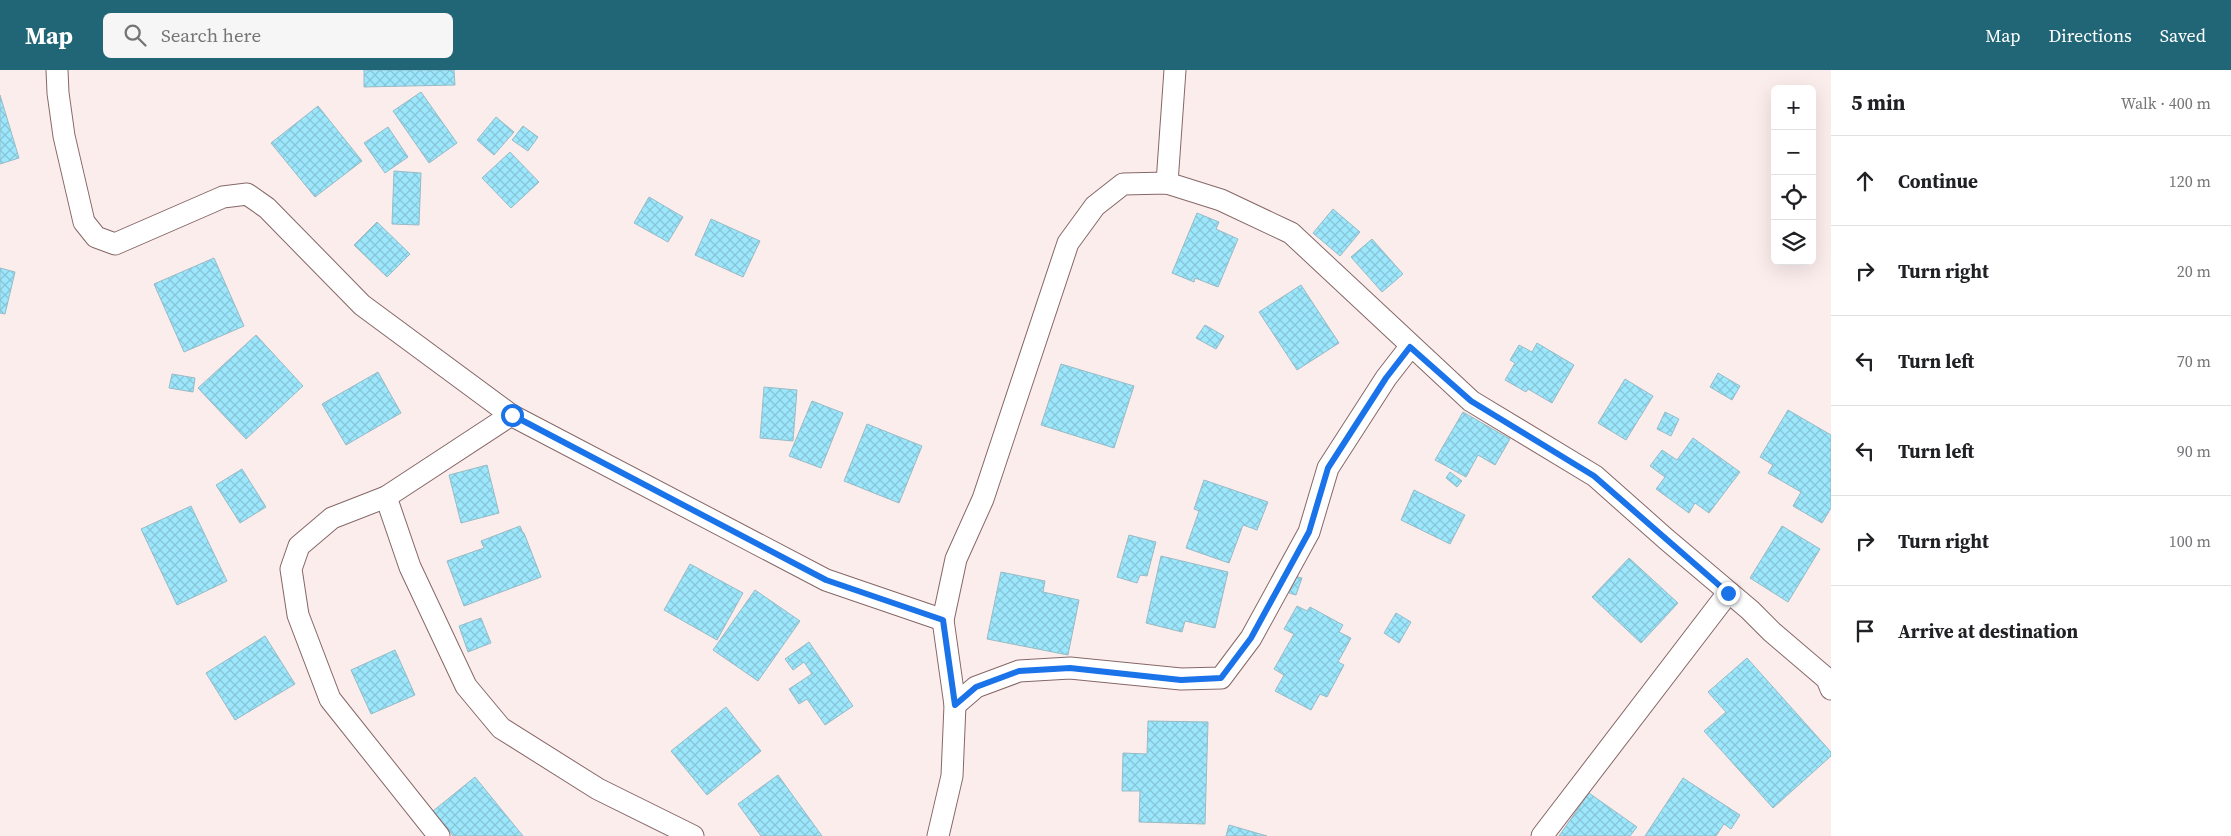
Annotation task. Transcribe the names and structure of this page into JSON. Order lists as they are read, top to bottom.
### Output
{
  "page": {
    "header": "Map",
    "search": "Search here",
    "nav": ["Map", "Directions", "Saved"],
    "heading": ["5 min", "Walk · 400 m"],
    "map_buttons": ["+", "−"],
    "list": [
      ["Continue", "120 m"],
      ["Turn right", "20 m"],
      ["Turn left", "70 m"],
      ["Turn left", "90 m"],
      ["Turn right", "100 m"],
      "Arrive at destination"
    ]
  }
}
